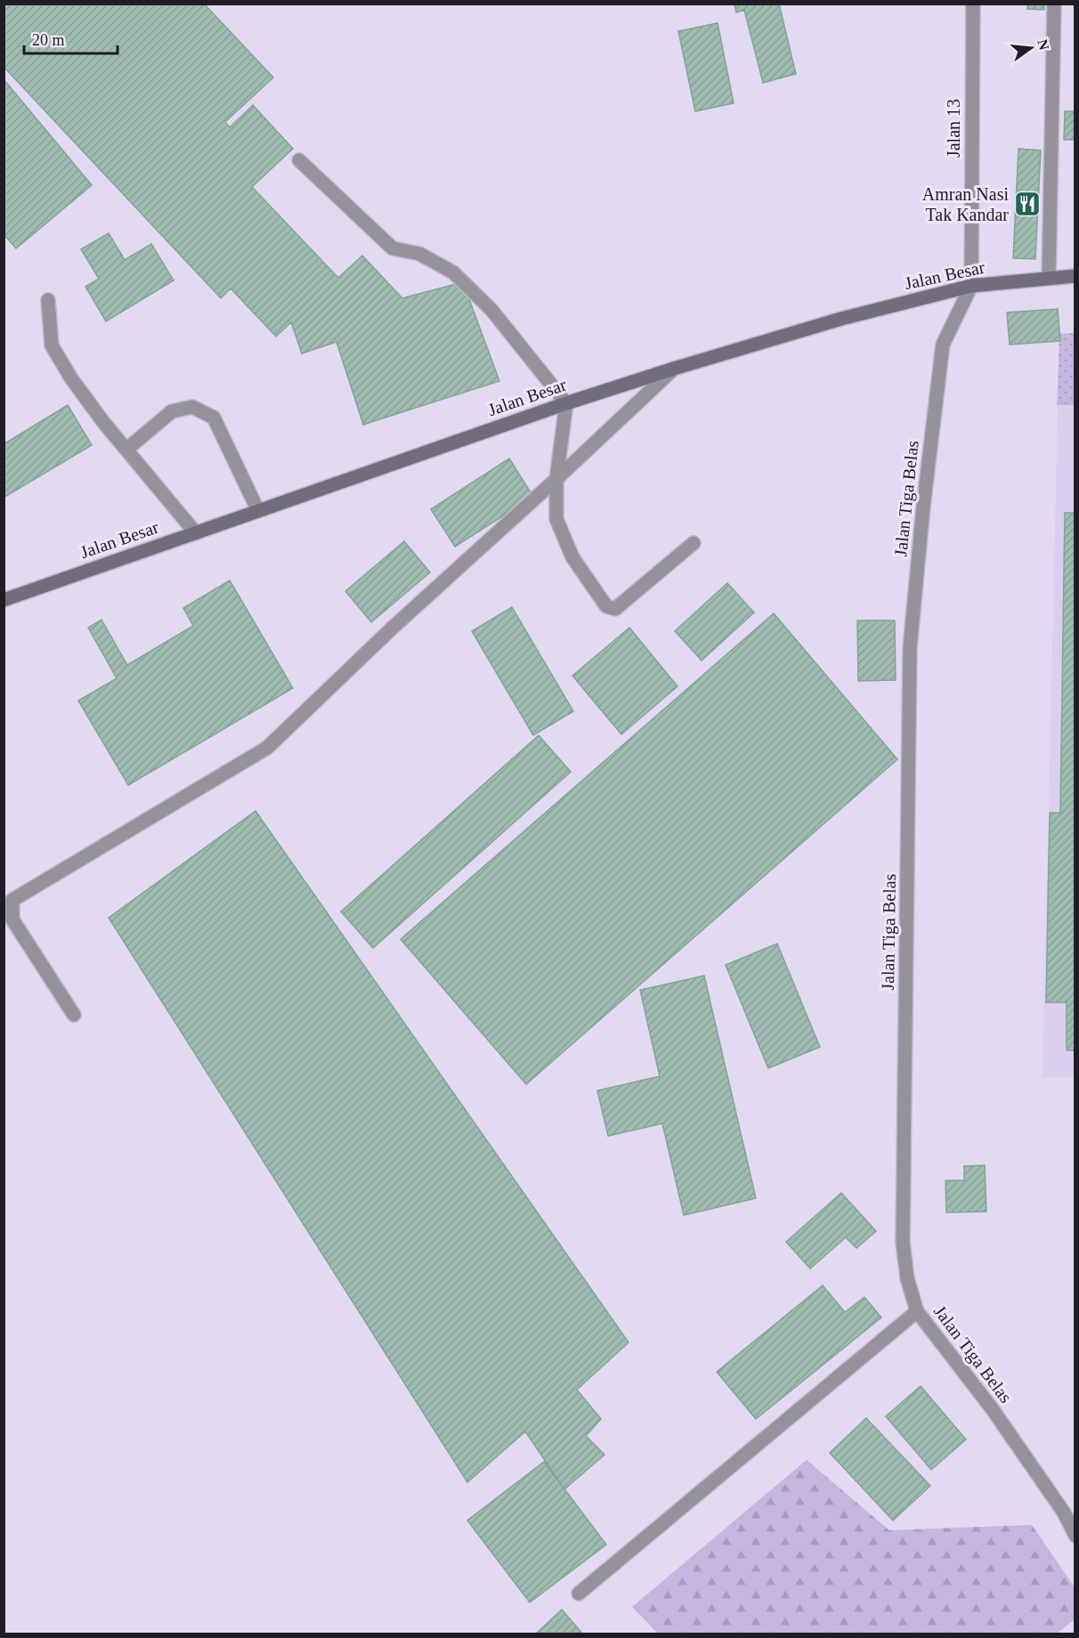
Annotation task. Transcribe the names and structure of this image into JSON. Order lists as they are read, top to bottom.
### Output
{
  "streets": {
    "main road": ["Jalan Besar"],
    "street": ["Jalan 13", "Jalan Tiga Belas"]
  },
  "crossings": [
    ["Jalan 13", "Jalan Besar"],
    ["Jalan 13", "Jalan Tiga Belas"],
    ["Jalan Besar", "Jalan Tiga Belas"]
  ],
  "places": {
    "restaurant": ["Amran Nasi Tak Kandar"]
  },
  "scale_bar": "20 m",
  "north": "right"
}
